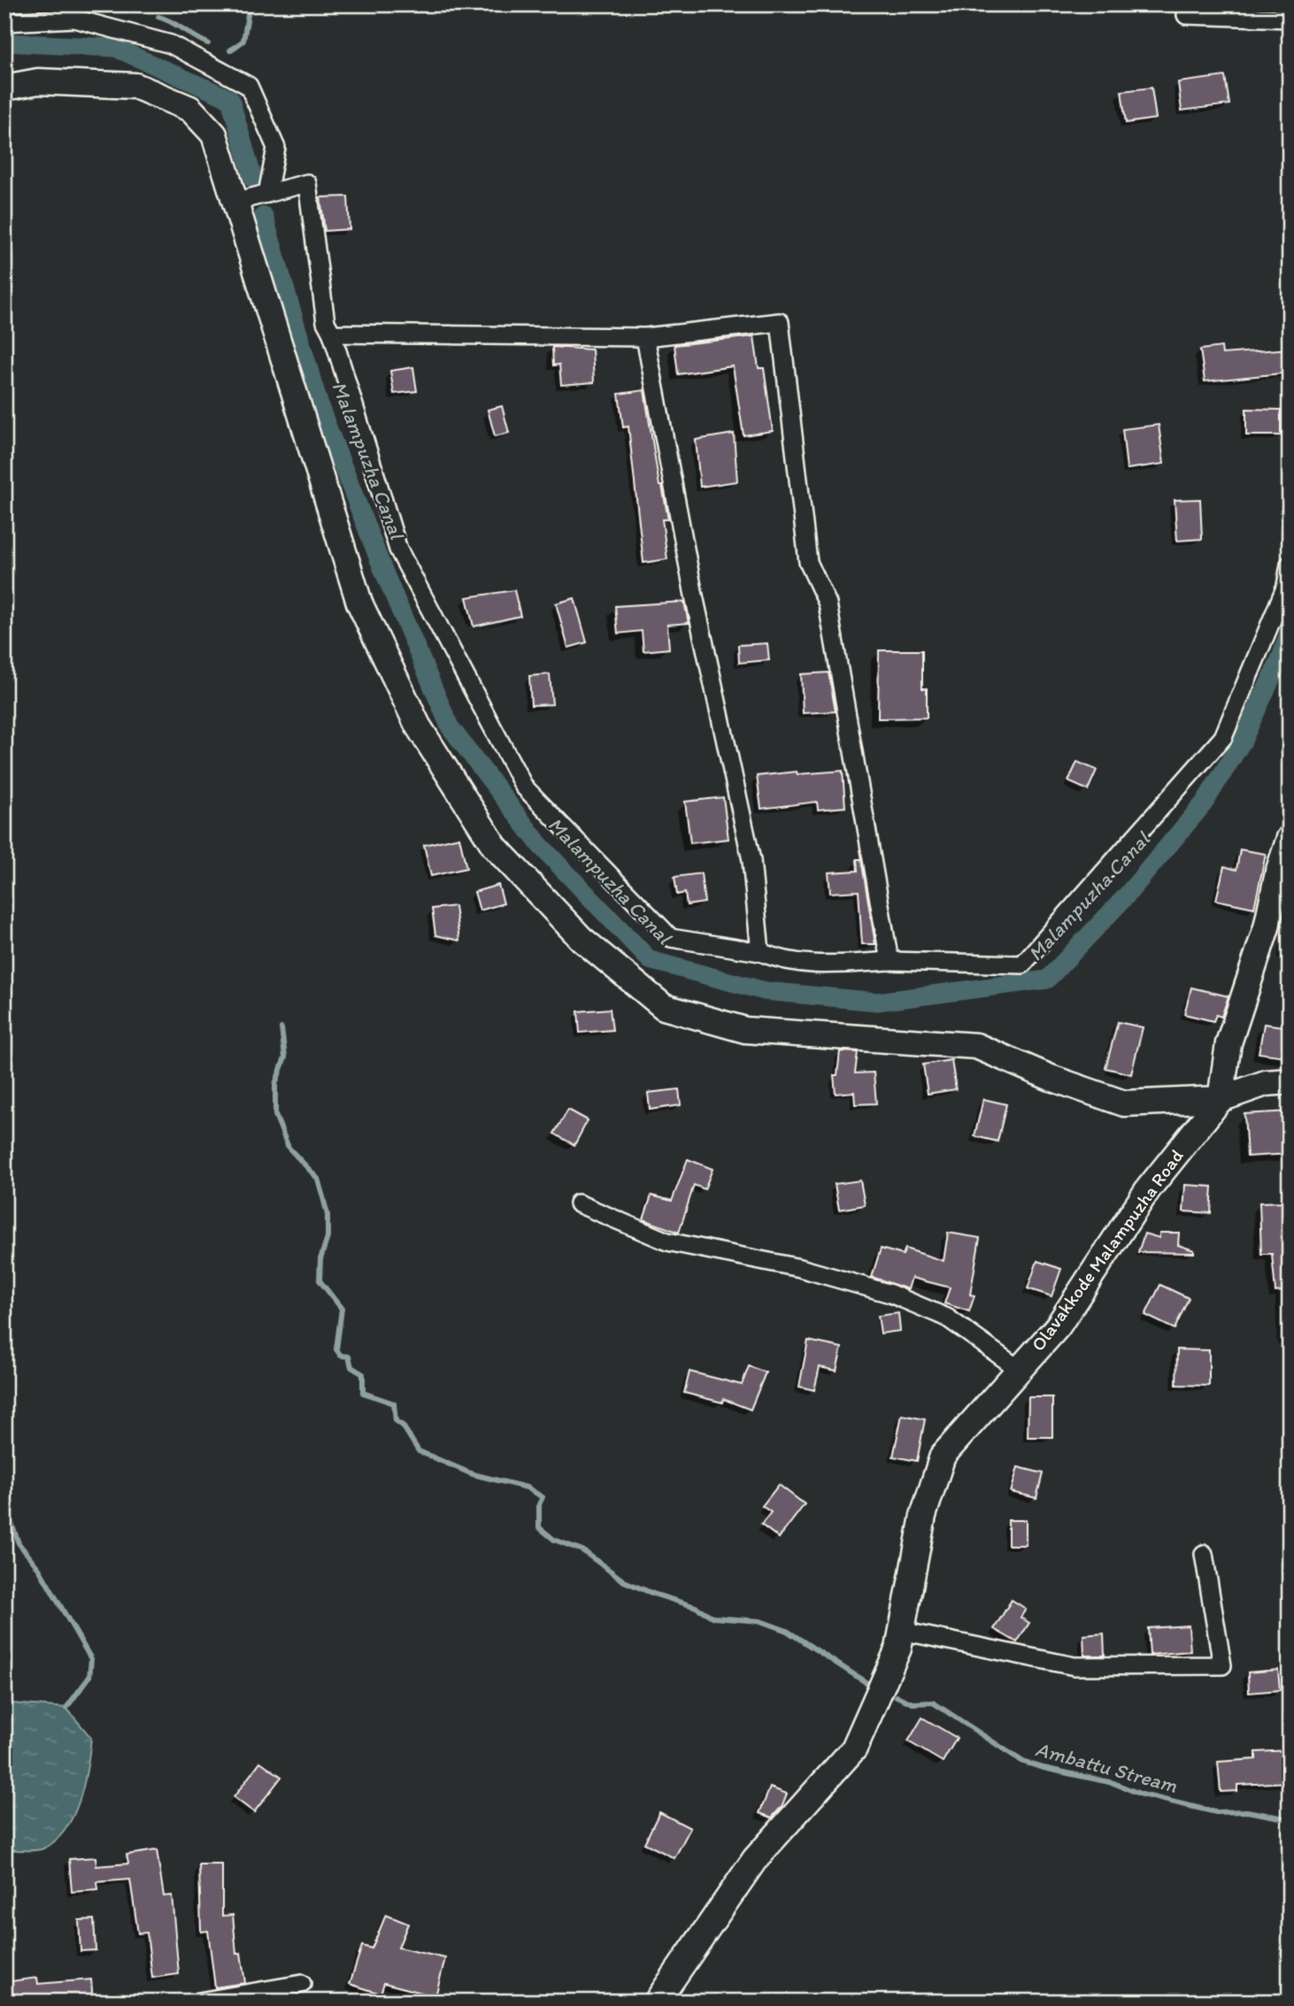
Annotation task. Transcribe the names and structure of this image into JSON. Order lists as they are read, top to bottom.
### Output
{
  "streets": {
    "street": ["Olavakkode Malampuzha Road"]
  },
  "water": ["Malampuzha Canal", "Ambattu Stream"]
}
